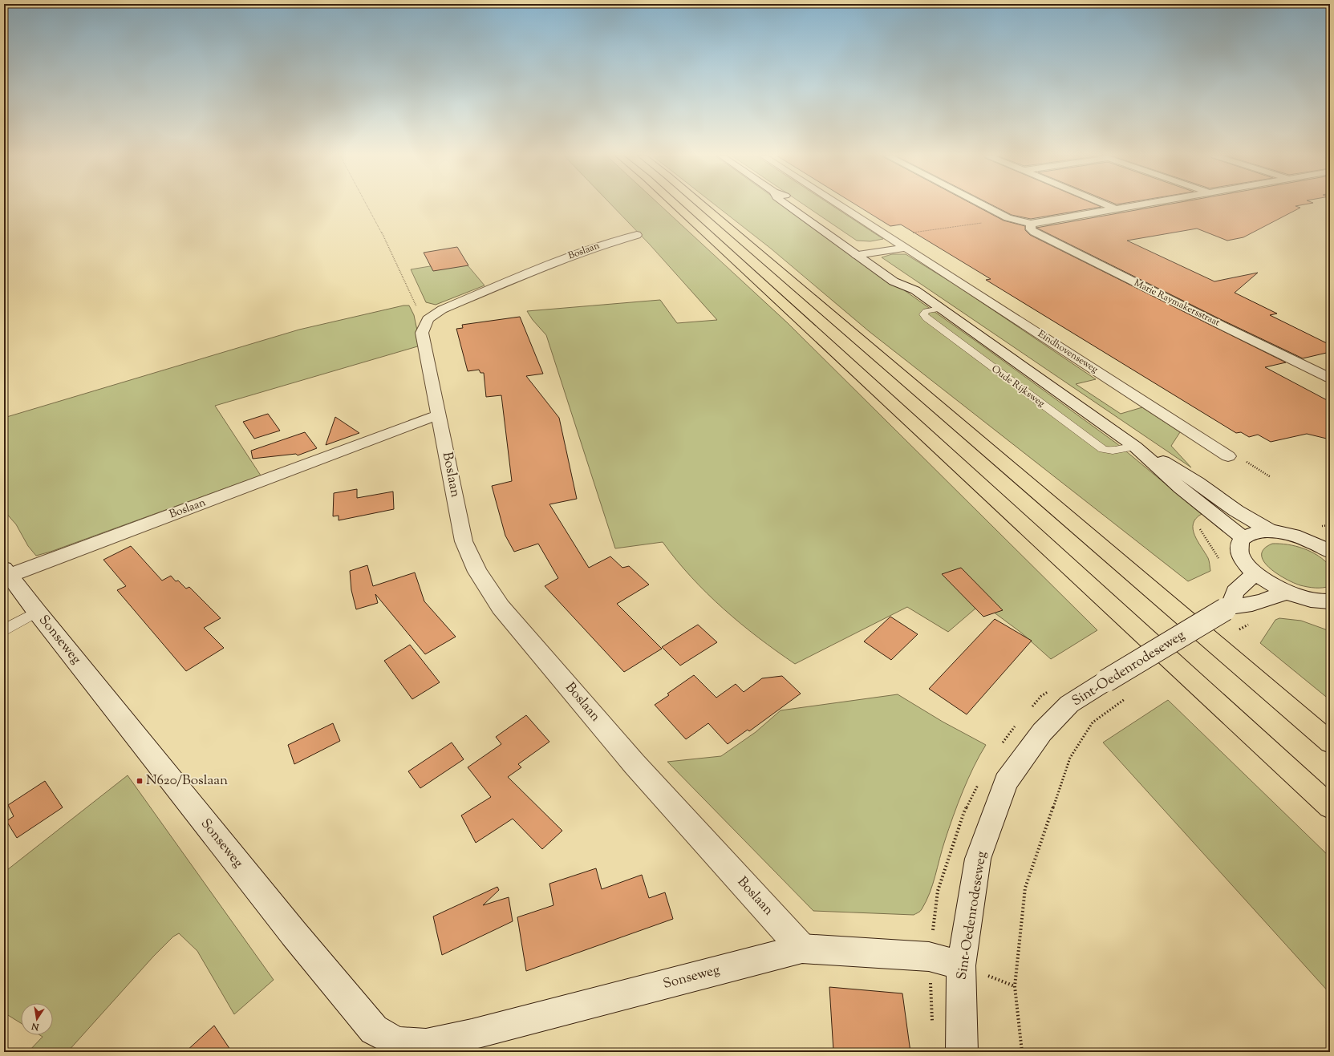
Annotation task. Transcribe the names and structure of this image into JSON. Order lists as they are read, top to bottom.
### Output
{
  "streets": {
    "street": [
      "Boslaan",
      "Marie Raymakersstraat",
      "Eindhovenseweg",
      "Oude Rijksweg",
      "Sonseweg",
      "Sint-Oedenrodeseweg"
    ]
  },
  "crossings": [
    ["Boslaan", "Sonseweg"],
    ["Sonseweg", "Sint-Oedenrodeseweg"]
  ],
  "places": {
    "transit": ["N620/Boslaan"]
  },
  "north": "bottom"
}
